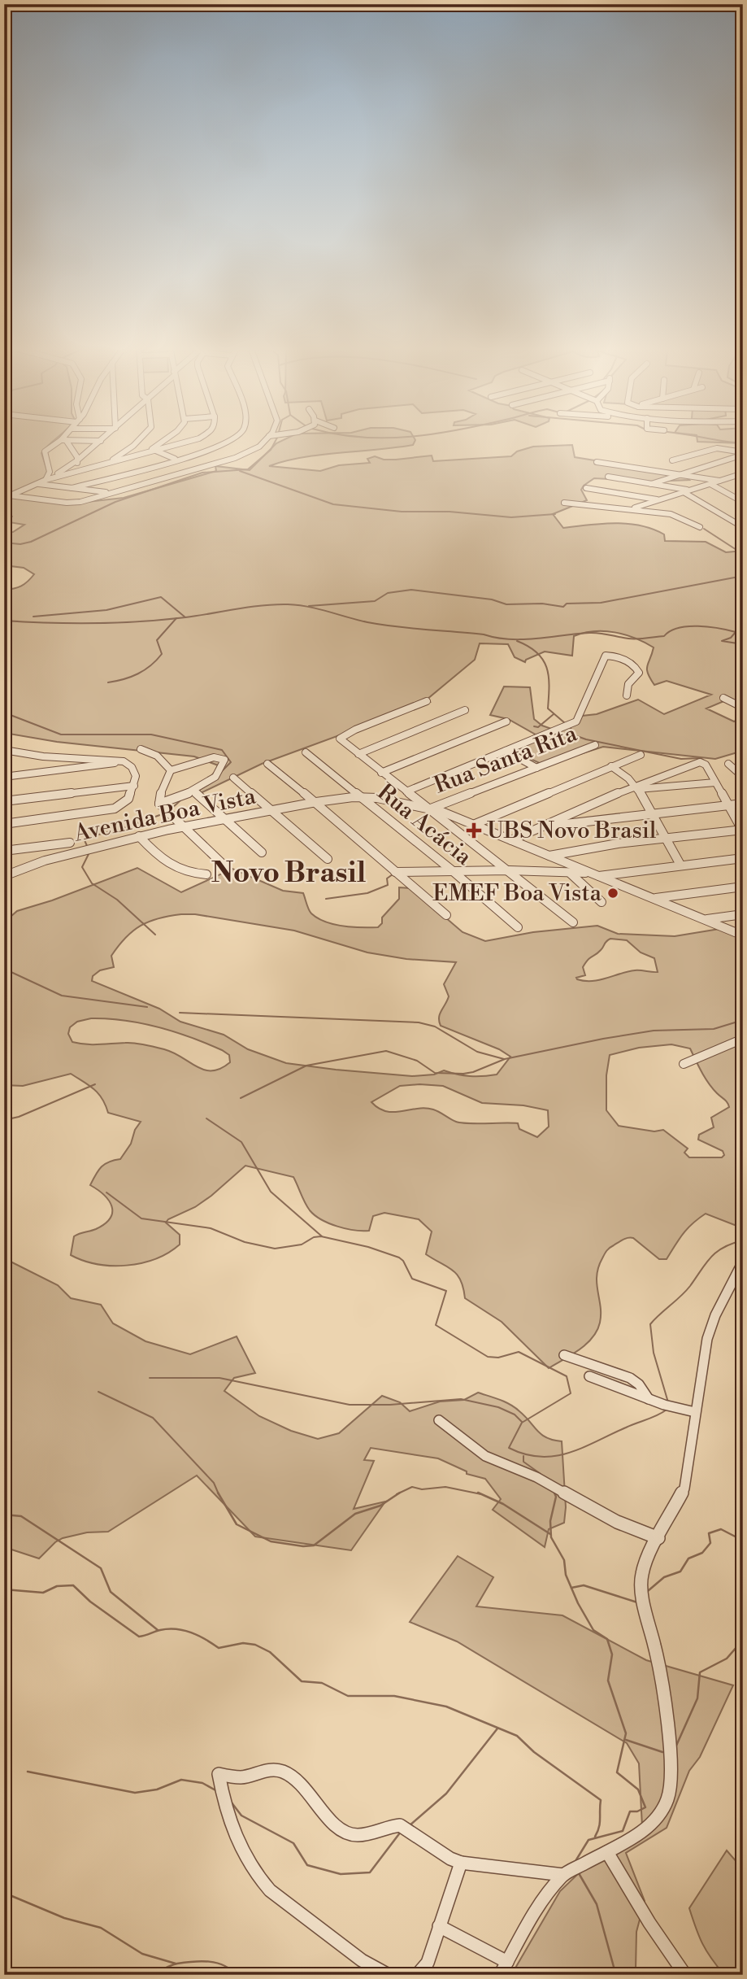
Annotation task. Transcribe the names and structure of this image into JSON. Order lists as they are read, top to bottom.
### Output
{
  "streets": {
    "street": ["Rua Santa Rita", "Avenida Boa Vista", "Rua Acácia"]
  },
  "crossings": [
    ["Rua Santa Rita", "Avenida Boa Vista"],
    ["Avenida Boa Vista", "Rua Acácia"]
  ],
  "districts": ["Novo Brasil"],
  "places": {
    "health": ["UBS Novo Brasil"],
    "other": ["EMEF Boa Vista"]
  }
}
